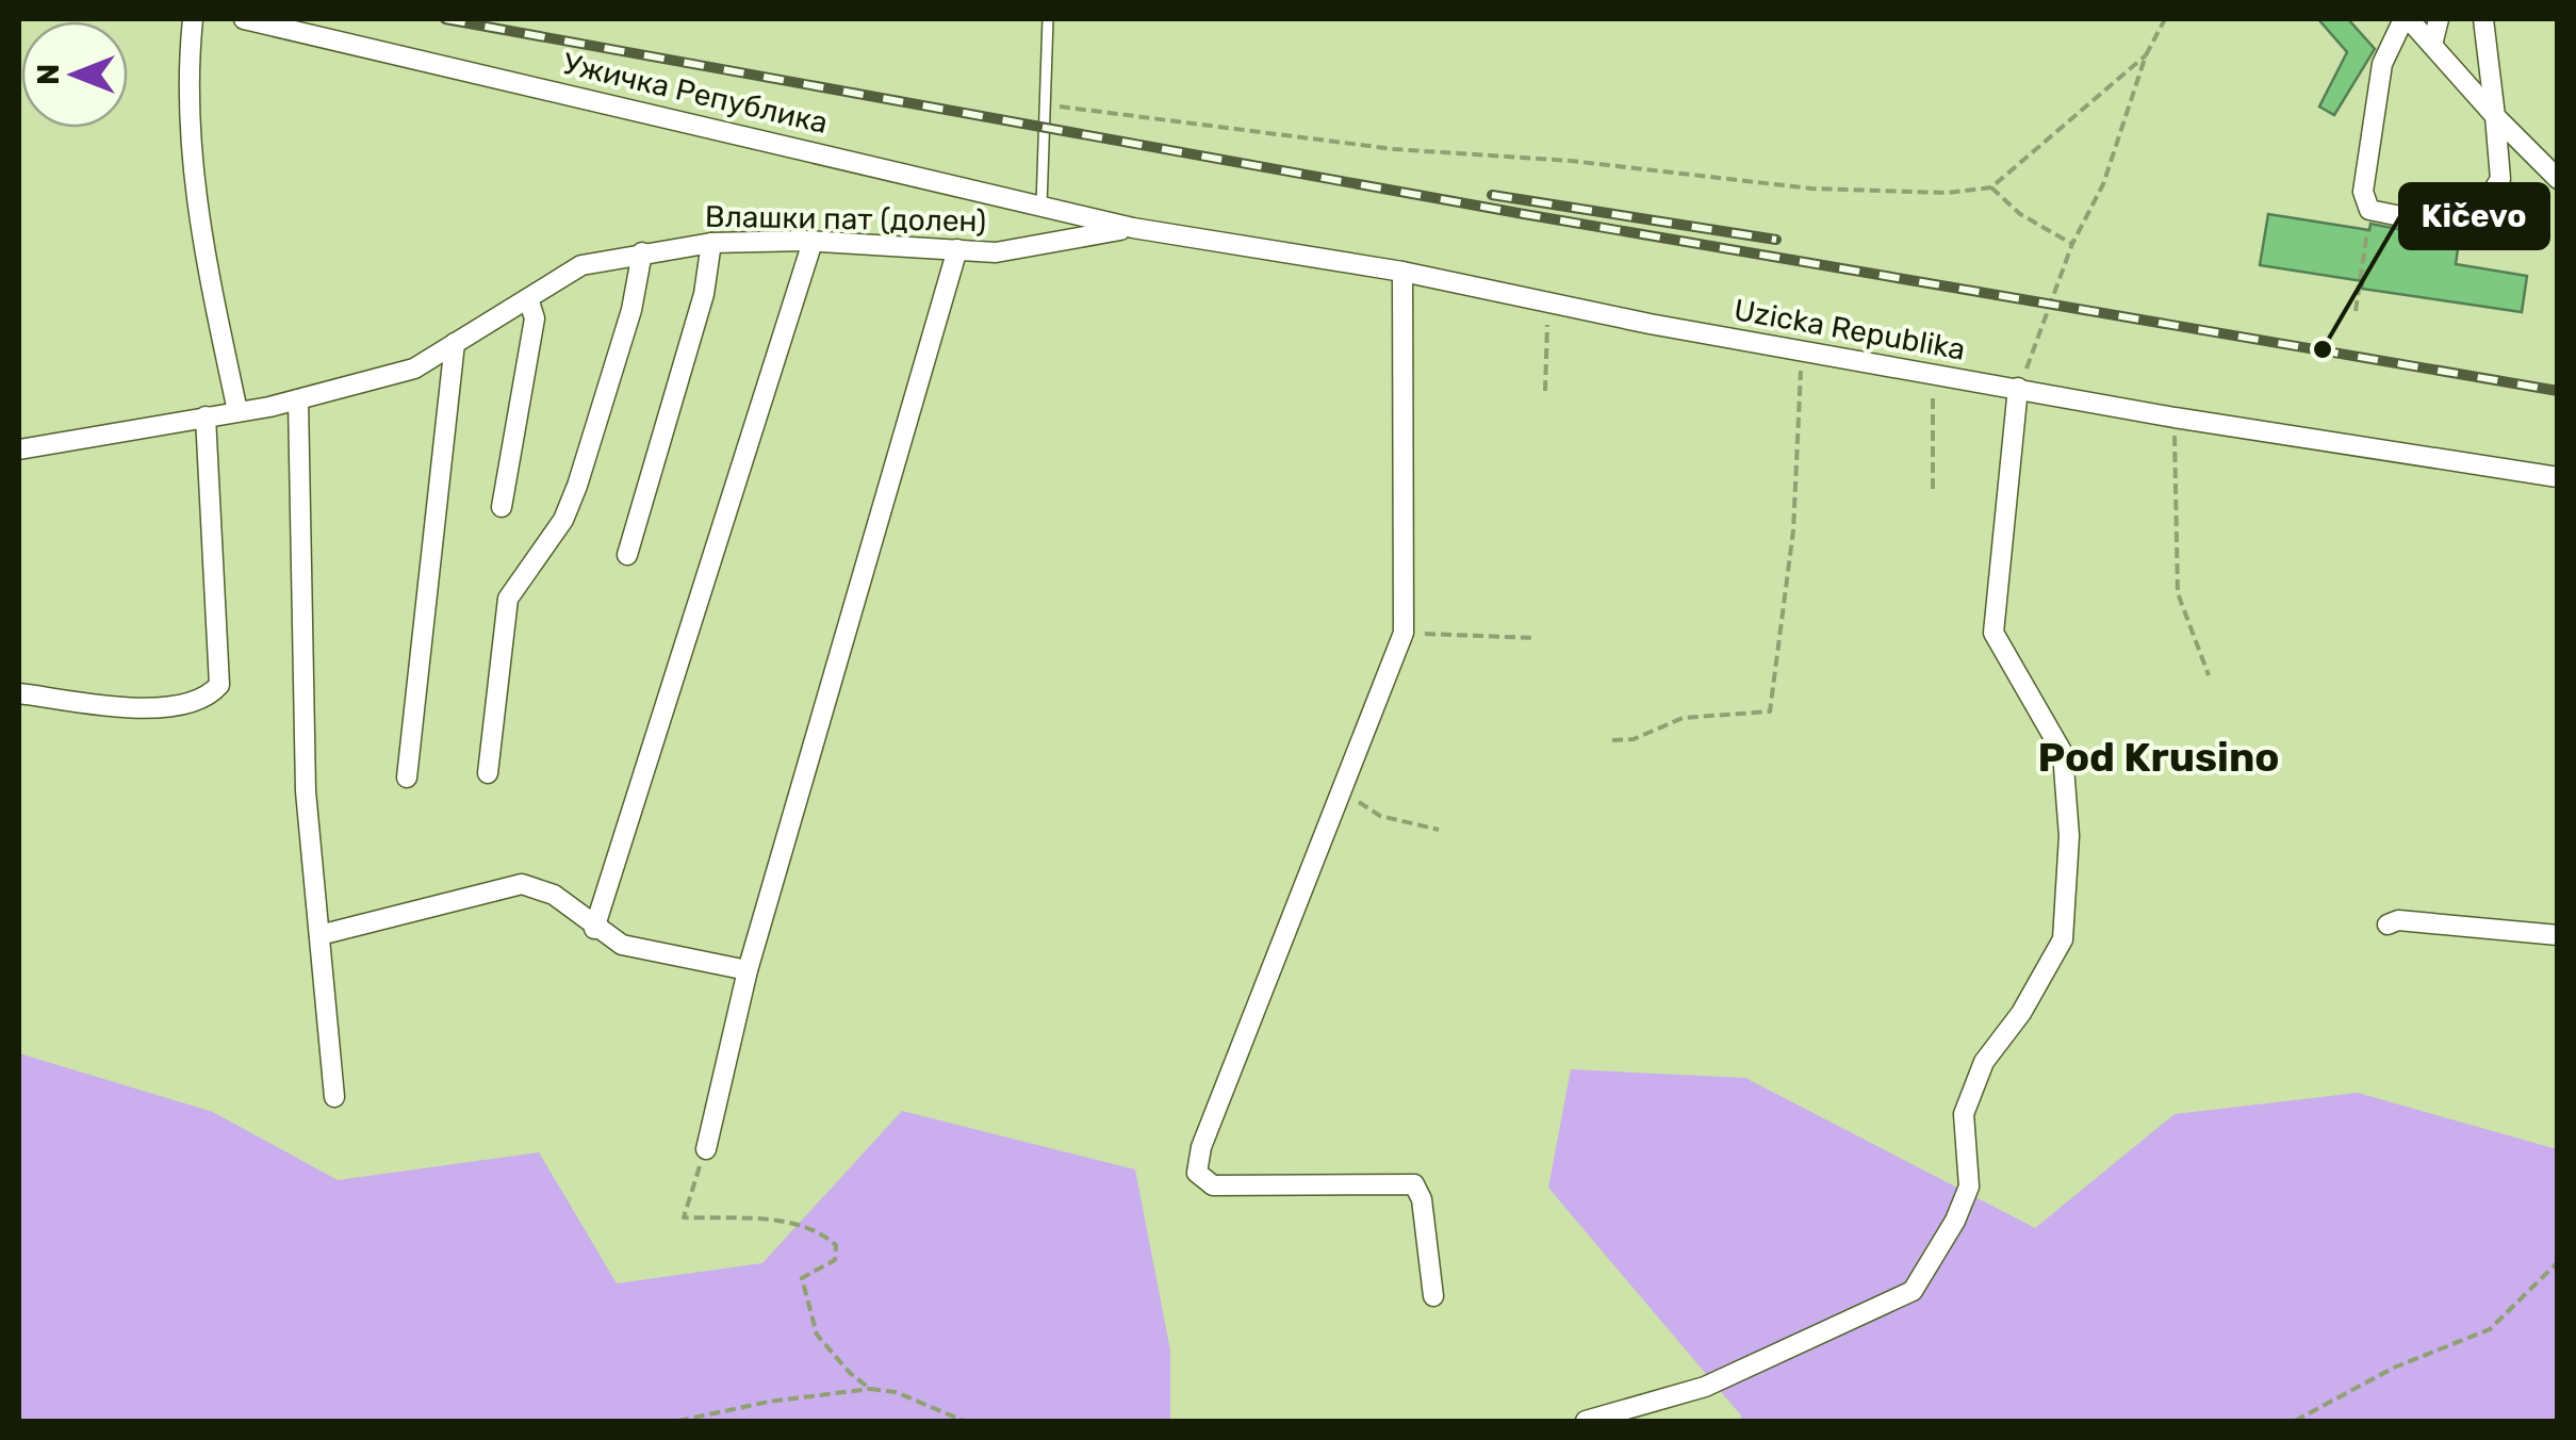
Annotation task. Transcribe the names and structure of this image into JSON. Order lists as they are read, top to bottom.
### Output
{
  "streets": {
    "street": ["Ужичка Република", "Влашки пат (долен)", "Uzicka Republika"]
  },
  "crossings": [
    ["Ужичка Република", "Влашки пат (долен)"],
    ["Ужичка Република", "Uzicka Republika"],
    ["Влашки пат (долен)", "Uzicka Republika"]
  ],
  "districts": ["Pod Krusino"],
  "places": ["Kičevo"],
  "north": "left"
}
